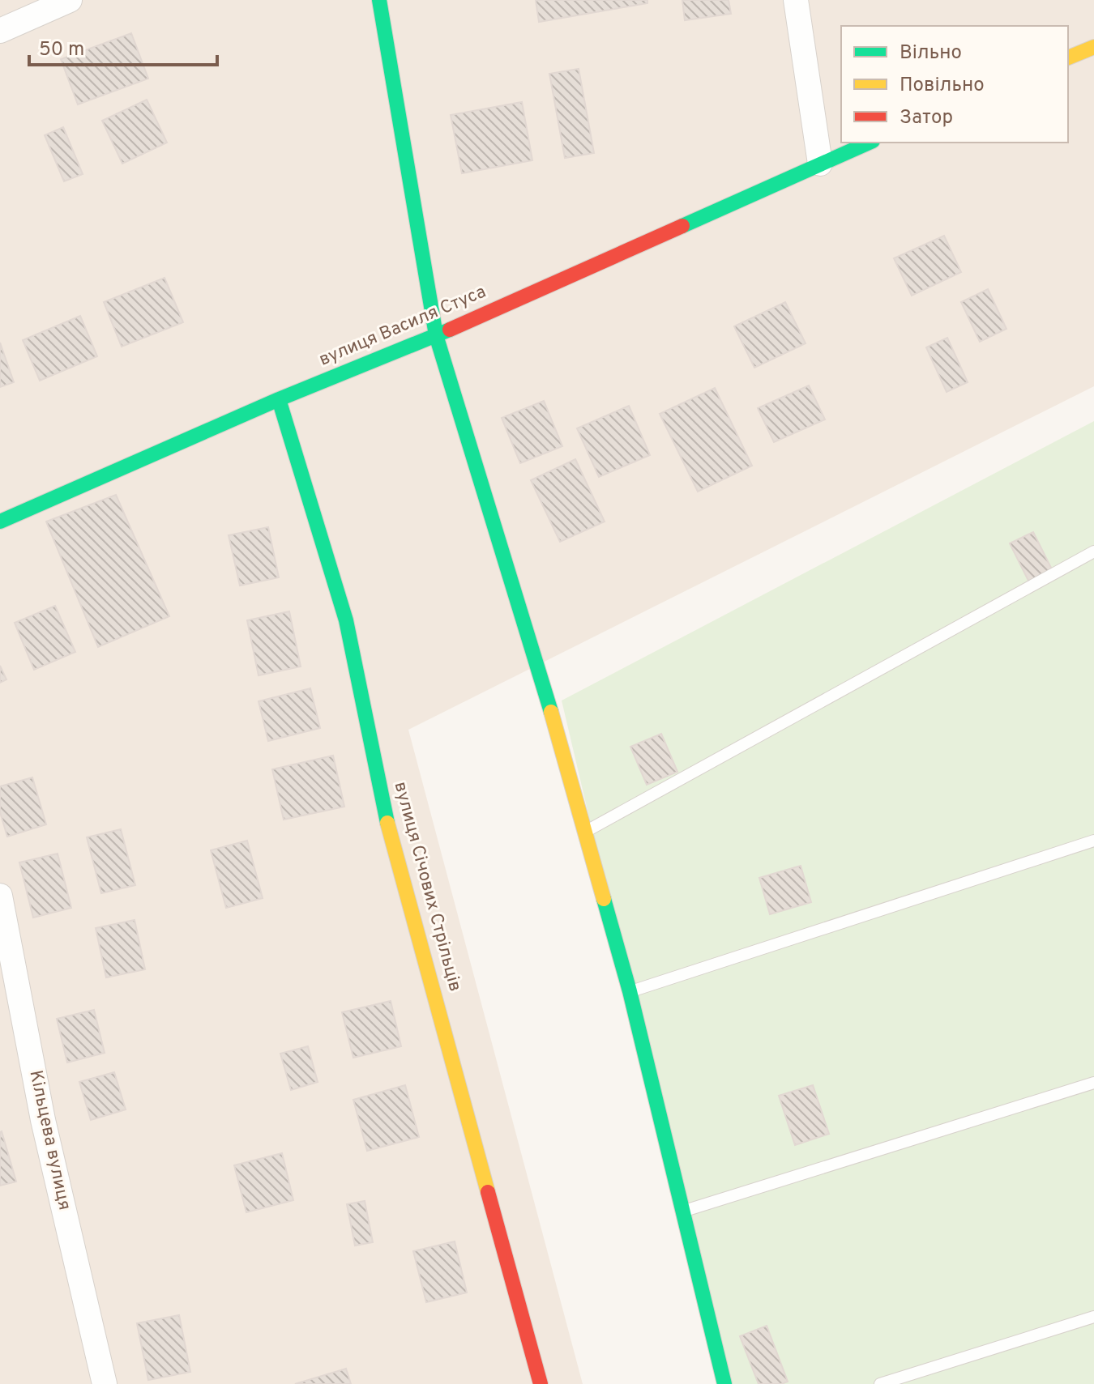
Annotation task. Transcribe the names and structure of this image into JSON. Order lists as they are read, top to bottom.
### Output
{
  "streets": {
    "street": ["вулиця Василя Стуса", "вулиця Січових Стрільців", "Кільцева вулиця"]
  },
  "crossings": [
    ["вулиця Василя Стуса", "вулиця Січових Стрільців"]
  ],
  "legend": ["Вільно", "Повільно", "Затор"],
  "scale_bar": "50 m"
}
